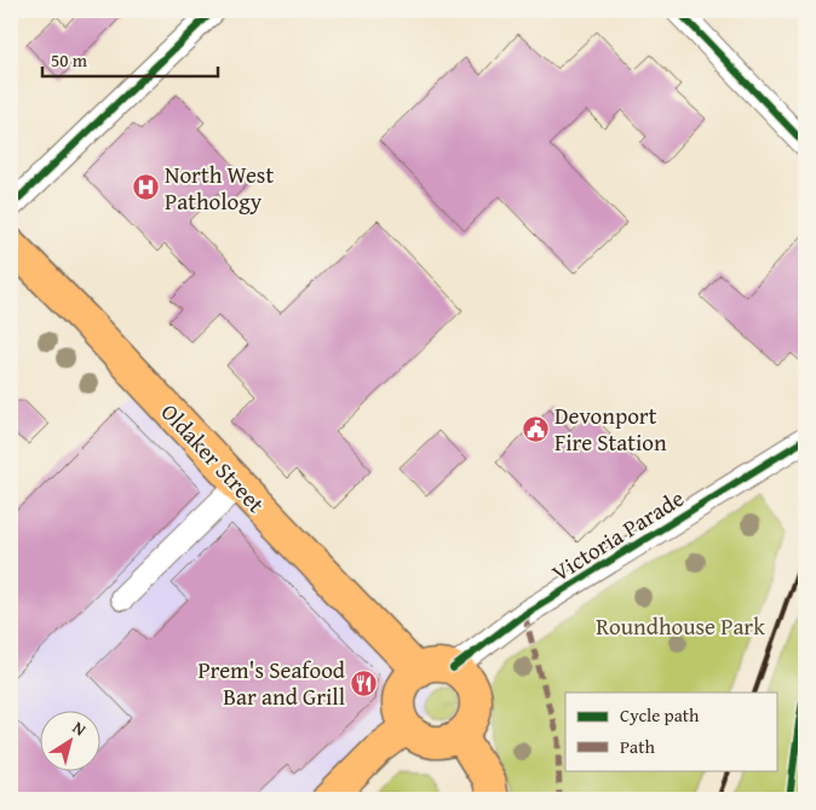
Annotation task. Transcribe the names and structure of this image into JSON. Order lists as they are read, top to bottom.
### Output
{
  "streets": {
    "main road": ["Oldaker Street"],
    "street": ["Victoria Parade"]
  },
  "crossings": [
    ["Oldaker Street", "Victoria Parade"]
  ],
  "parks": ["Roundhouse Park"],
  "places": {
    "hospital": ["North West Pathology"],
    "public building": ["Devonport Fire Station"],
    "restaurant": ["Prem's Seafood Bar and Grill"]
  },
  "legend": ["Cycle path", "Path"],
  "scale_bar": "50 m",
  "north": "top right"
}
